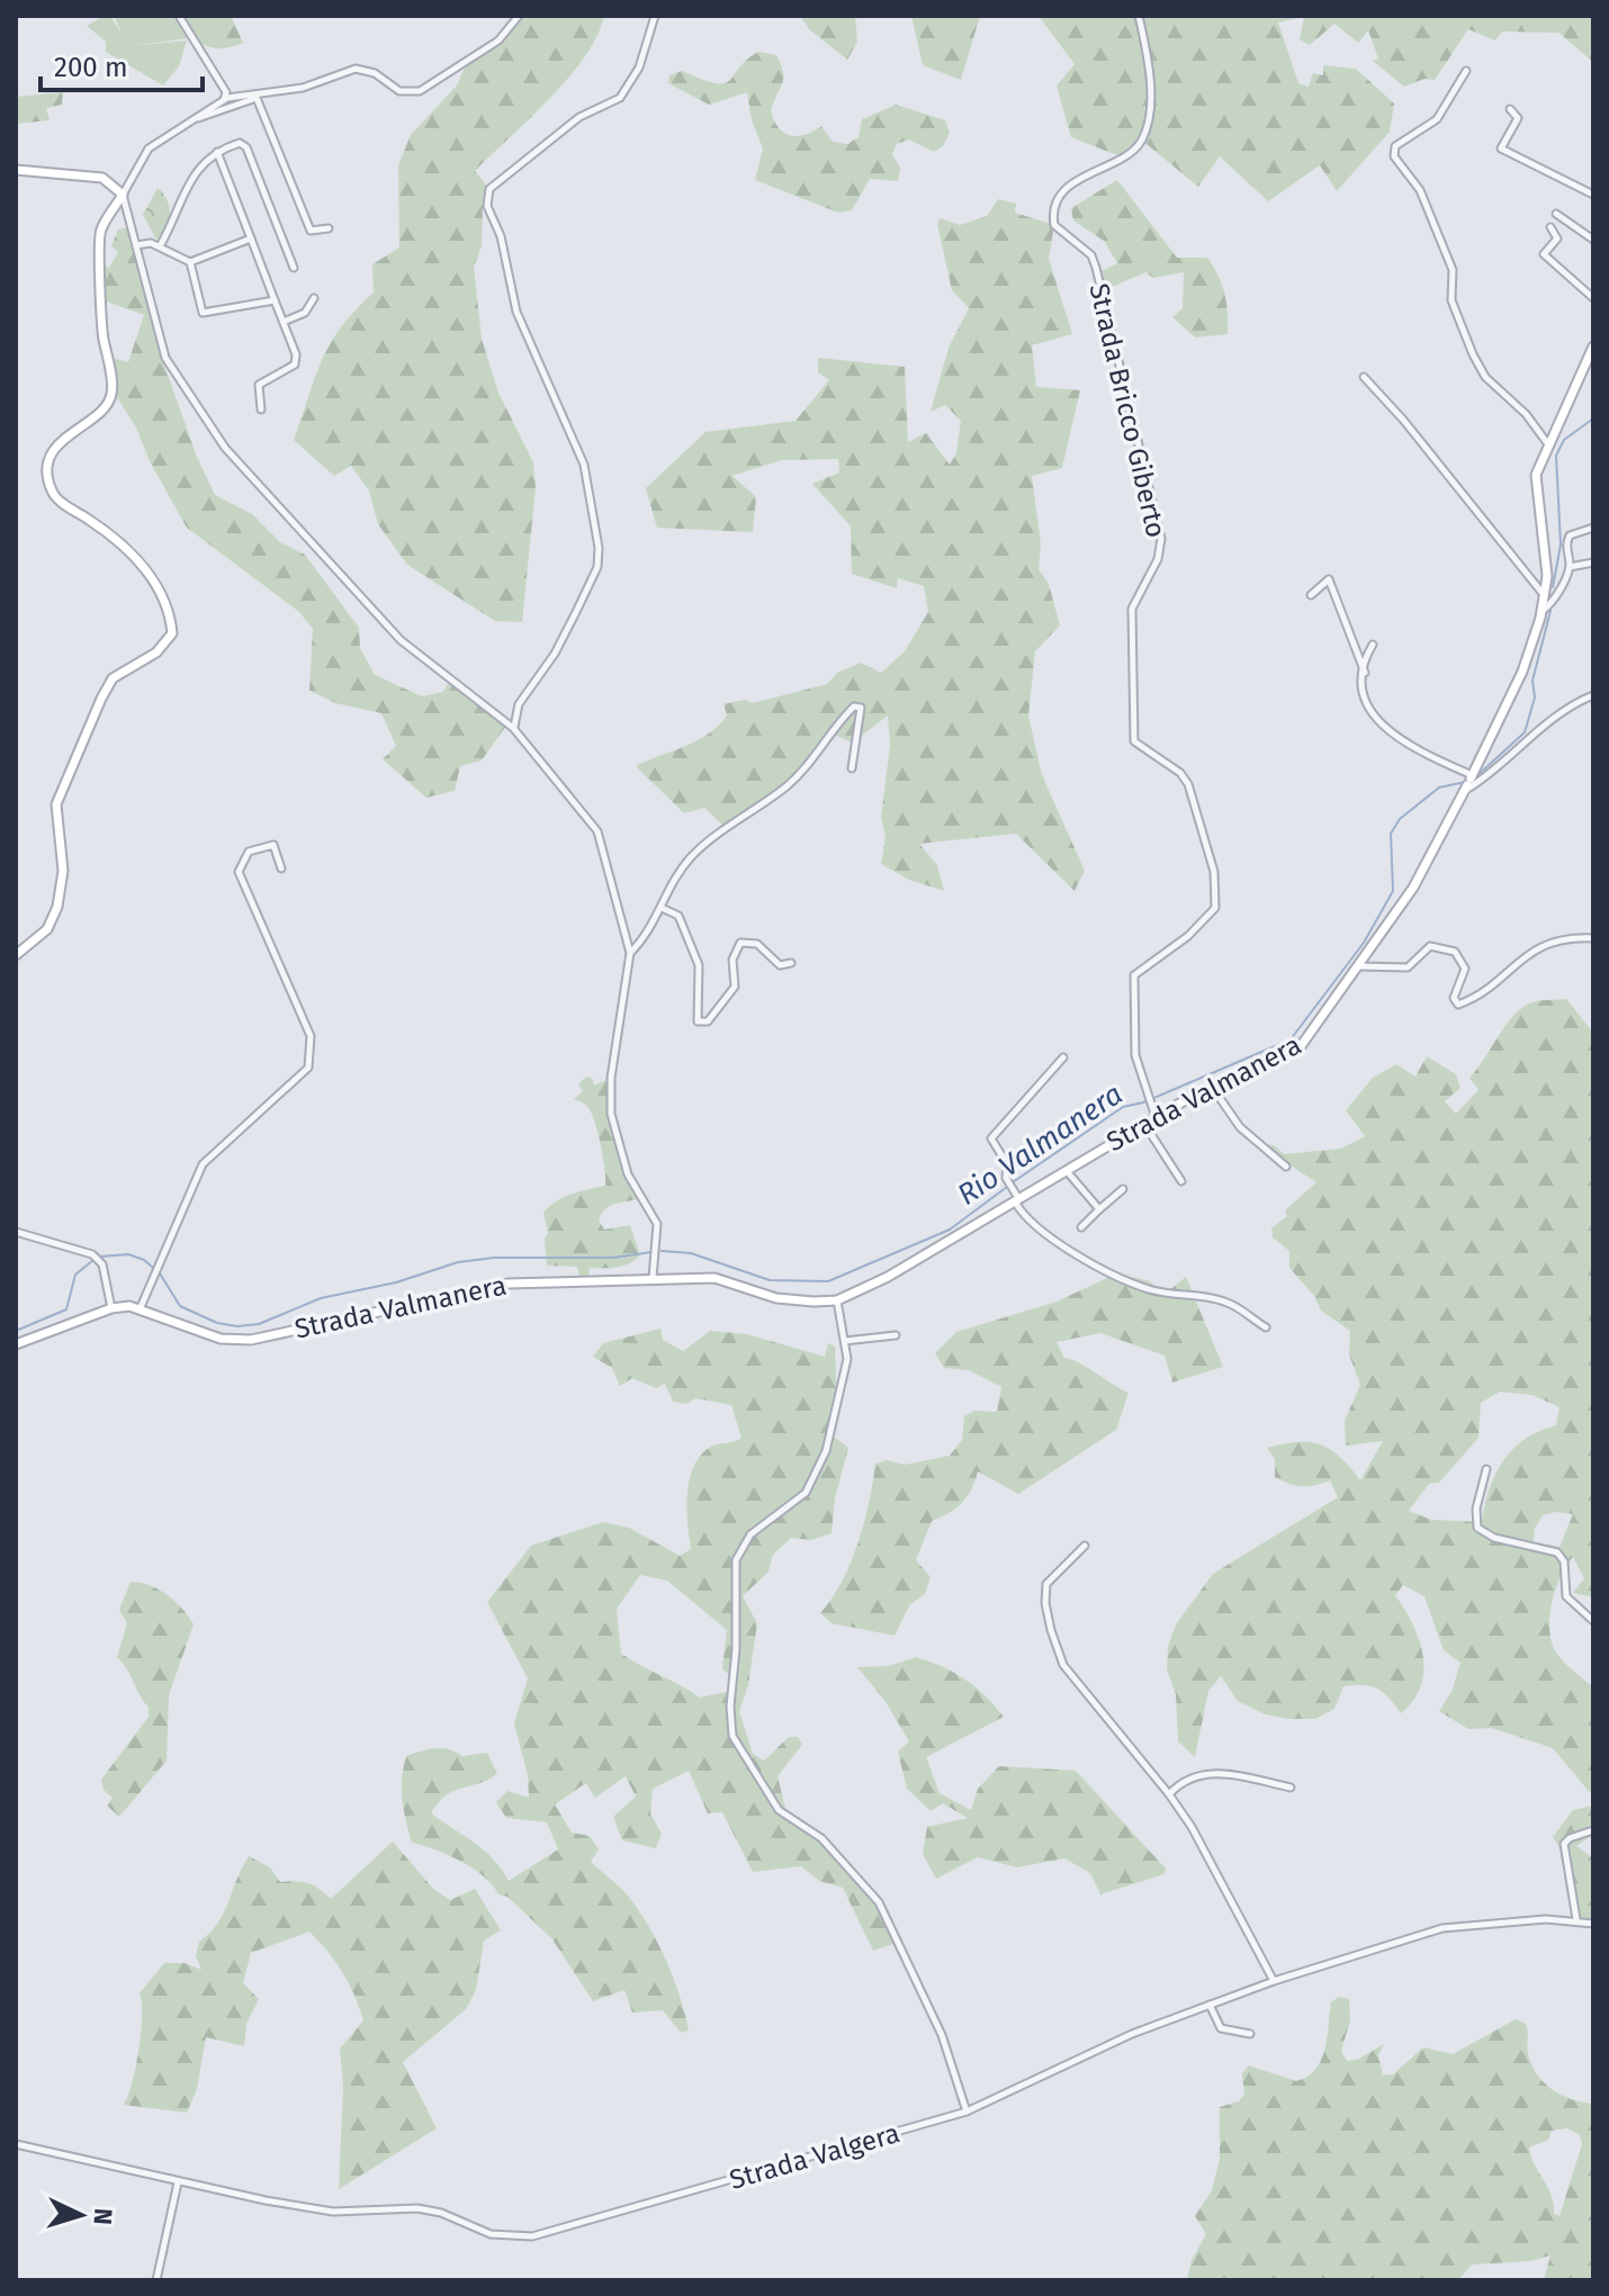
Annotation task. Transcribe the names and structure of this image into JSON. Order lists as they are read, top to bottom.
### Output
{
  "streets": {
    "street": ["Strada Bricco Giberto", "Strada Valmanera", "Strada Valgera"]
  },
  "crossings": [
    ["Strada Bricco Giberto", "Strada Valmanera"]
  ],
  "water": ["Rio Valmanera"],
  "scale_bar": "200 m",
  "north": "right"
}
